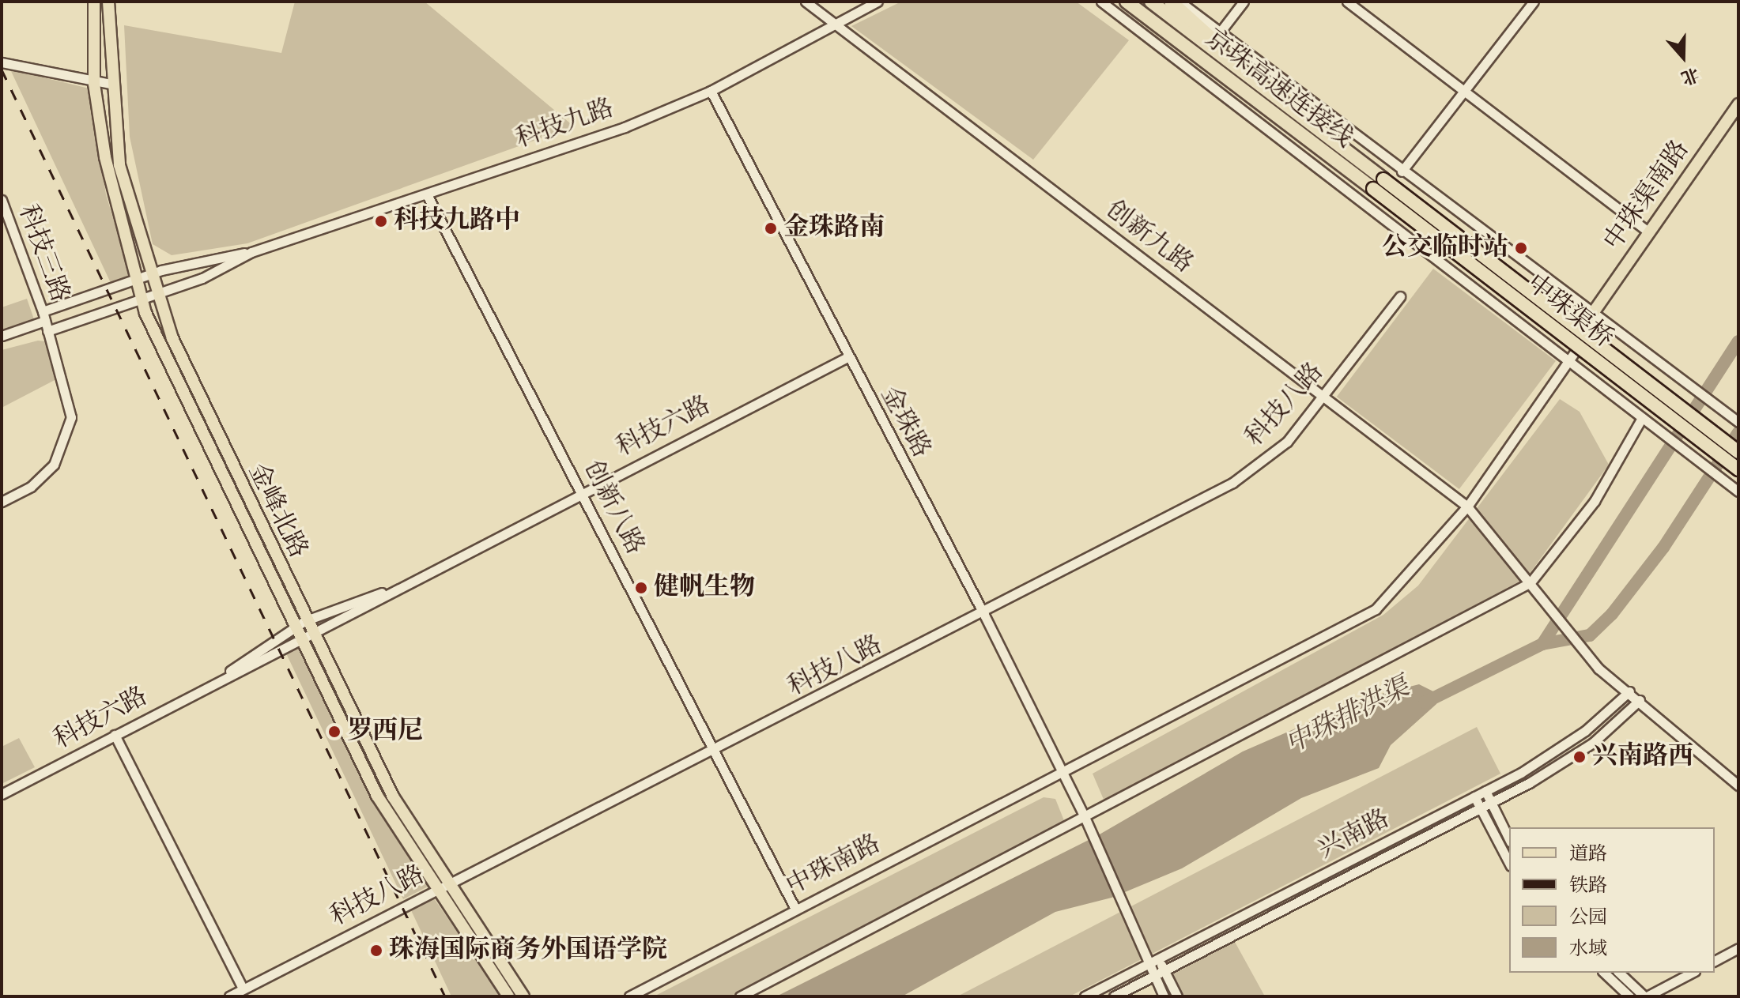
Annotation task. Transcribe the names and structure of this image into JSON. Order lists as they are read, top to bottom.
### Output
{
  "streets": {
    "highway": ["京珠高速连接线", "中珠渠桥"],
    "main road": ["中珠渠南路", "金峰北路"],
    "street": [
      "科技九路",
      "创新九路",
      "科技三路",
      "科技八路",
      "金珠路",
      "科技六路",
      "创新八路",
      "兴南路",
      "中珠南路"
    ]
  },
  "crossings": [
    ["京珠高速连接线", "中珠渠桥"],
    ["科技九路", "创新九路"],
    ["科技九路", "科技三路"],
    ["科技九路", "金珠路"],
    ["科技九路", "创新八路"],
    ["科技九路", "金峰北路"],
    ["中珠渠南路", "中珠南路"],
    ["创新九路", "科技八路"],
    ["创新九路", "兴南路"],
    ["创新九路", "中珠南路"],
    ["科技八路", "金珠路"],
    ["科技八路", "创新八路"],
    ["科技八路", "金峰北路"],
    ["金珠路", "科技六路"],
    ["金珠路", "中珠南路"],
    ["科技六路", "创新八路"],
    ["科技六路", "金峰北路"],
    ["创新八路", "中珠南路"]
  ],
  "water": ["中珠排洪渠"],
  "places": [
    "科技九路中",
    "金珠路南",
    "公交临时站",
    "健帆生物",
    "罗西尼",
    "兴南路西",
    "珠海国际商务外国语学院"
  ],
  "legend": [
    "道路",
    "铁路",
    "公园",
    "水域"
  ],
  "north": "bottom"
}
